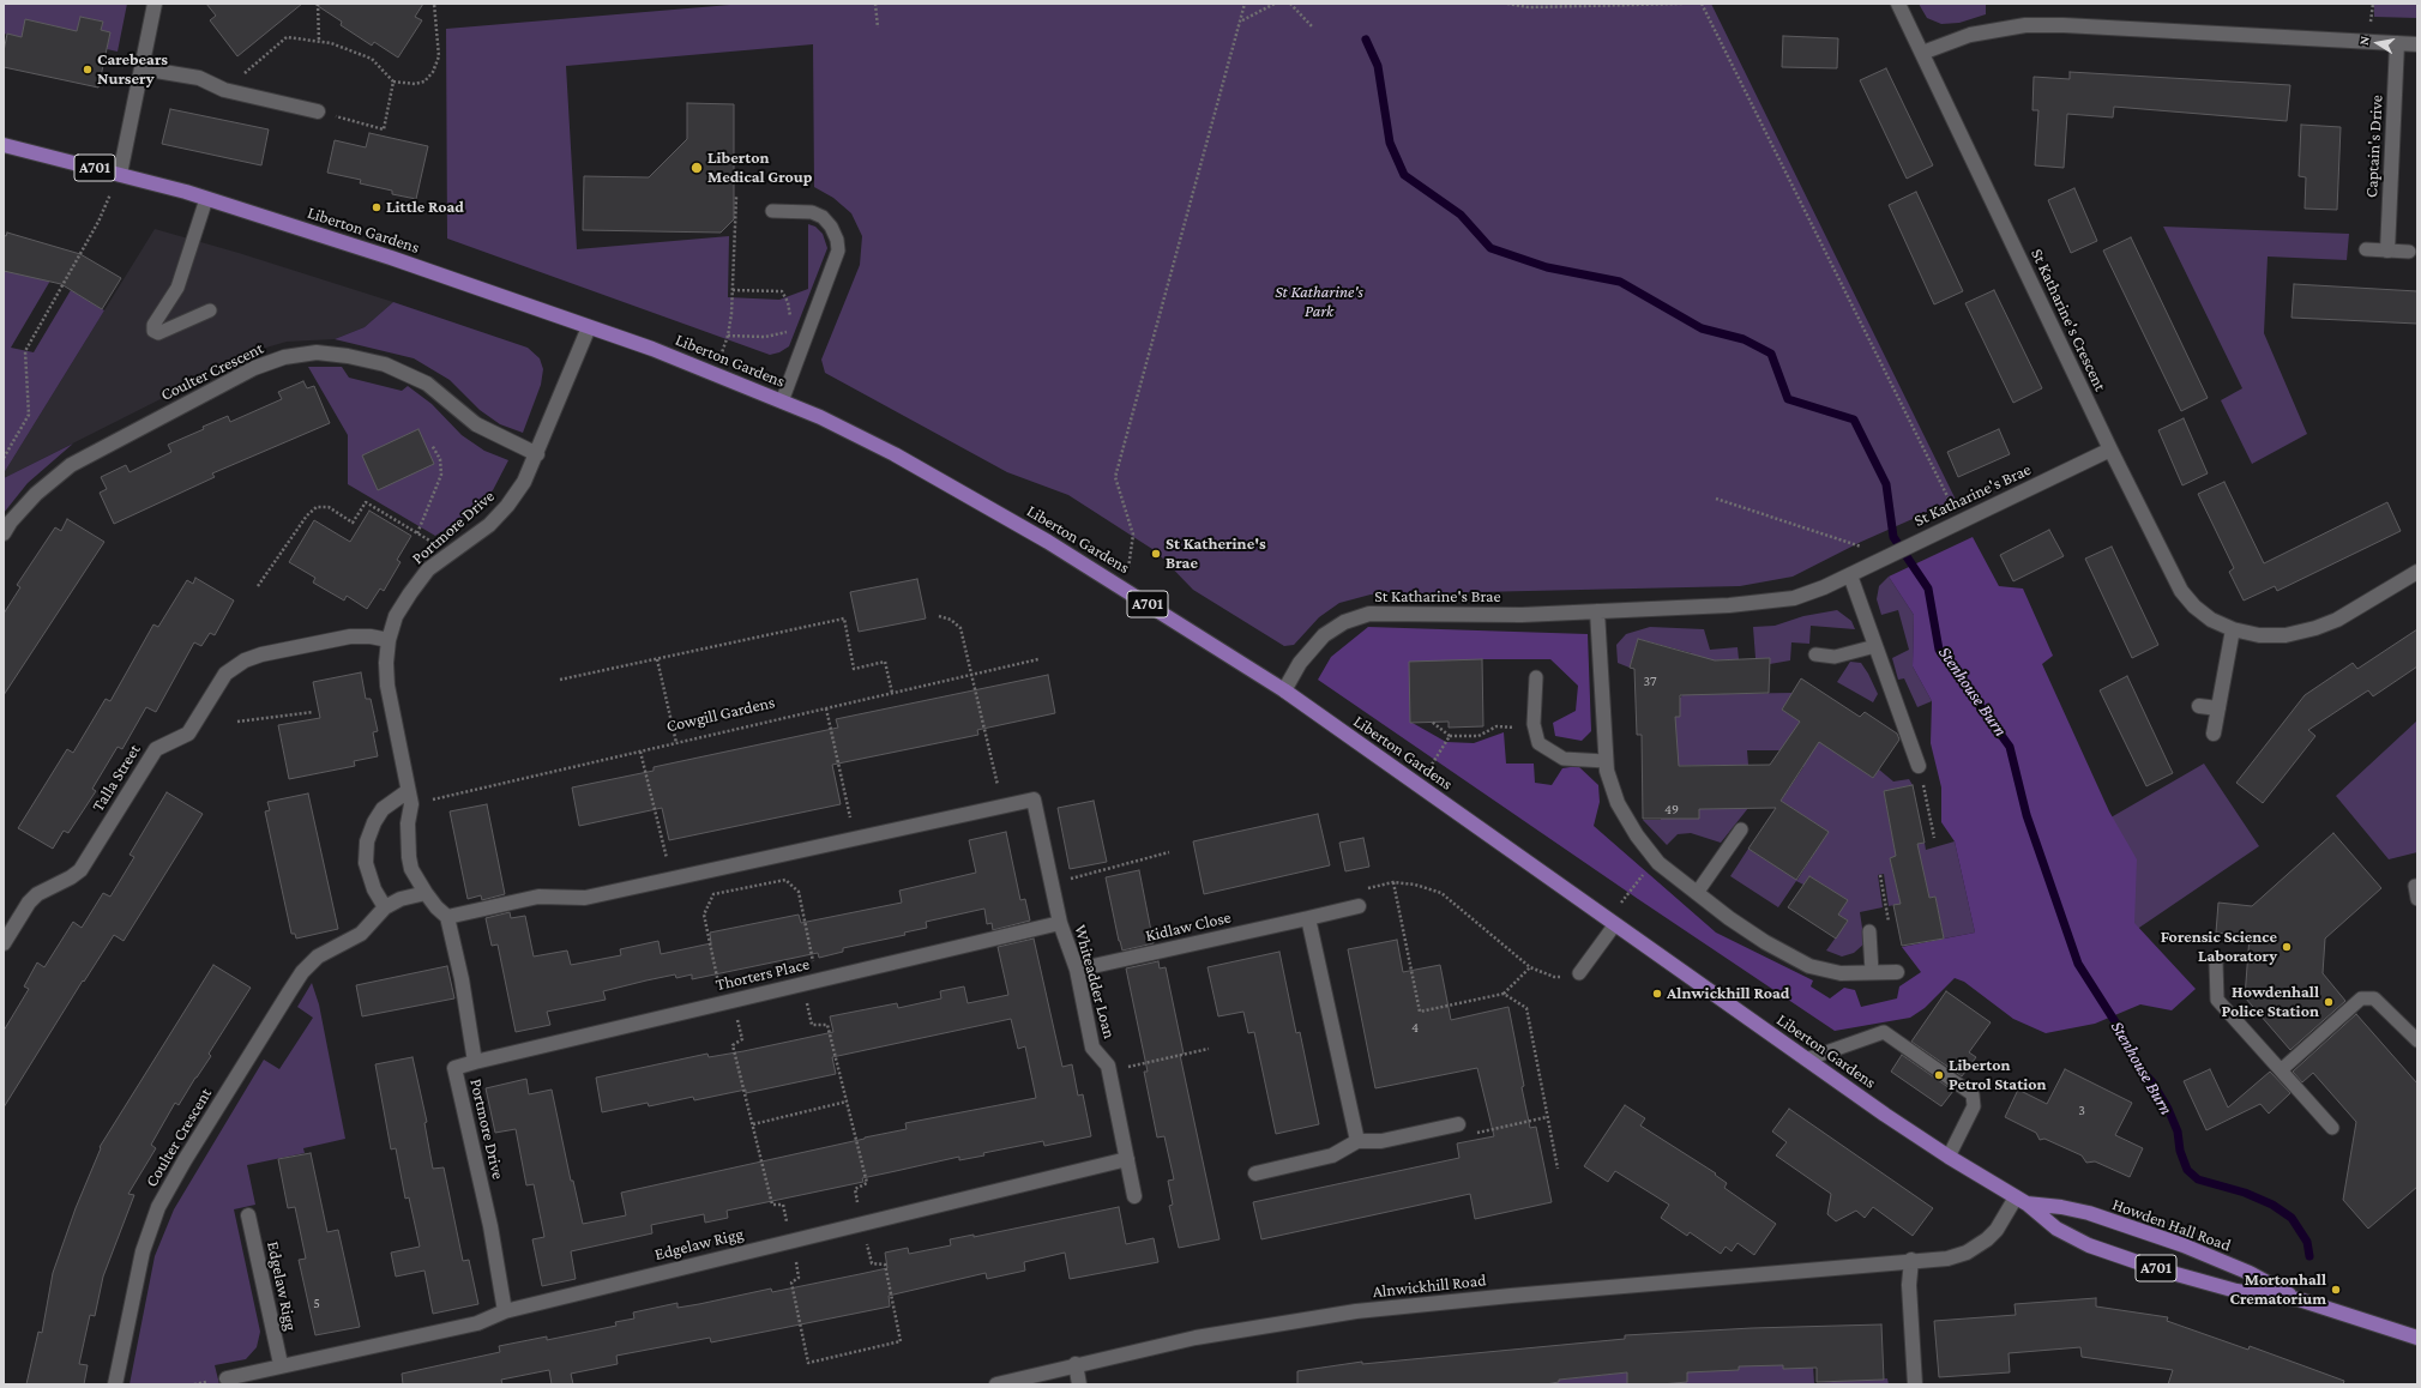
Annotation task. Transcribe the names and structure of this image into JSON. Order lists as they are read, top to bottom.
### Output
{
  "streets": {
    "main road": ["A701", "Liberton Gardens", "Howden Hall Road"],
    "street": [
      "Captain's Drive",
      "St Katharine's Crescent",
      "Coulter Crescent",
      "St Katharine's Brae",
      "Portmore Drive",
      "Talla Street",
      "Kidlaw Close",
      "Thorters Place",
      "Whiteadder Loan",
      "Edgelaw Rigg",
      "Alnwickhill Road"
    ],
    "path": ["Cowgill Gardens"]
  },
  "crossings": [
    ["Liberton Gardens", "St Katharine's Brae"],
    ["Liberton Gardens", "Portmore Drive"],
    ["Liberton Gardens", "Howden Hall Road"],
    ["Liberton Gardens", "Alnwickhill Road"],
    ["St Katharine's Crescent", "St Katharine's Brae"],
    ["Coulter Crescent", "Portmore Drive"],
    ["Portmore Drive", "Cowgill Gardens"],
    ["Portmore Drive", "Talla Street"],
    ["Portmore Drive", "Thorters Place"],
    ["Portmore Drive", "Edgelaw Rigg"],
    ["Kidlaw Close", "Whiteadder Loan"],
    ["Thorters Place", "Whiteadder Loan"],
    ["Whiteadder Loan", "Edgelaw Rigg"],
    ["Howden Hall Road", "Alnwickhill Road"]
  ],
  "water": ["Stenhouse Burn"],
  "parks": ["St Katharine's Park"],
  "places": [
    "Carebears Nursery",
    "Liberton Medical Group",
    "Little Road",
    "St Katherine's Brae",
    "Forensic Science Laboratory",
    "Alnwickhill Road",
    "Howdenhall Police Station",
    "Liberton Petrol Station",
    "Mortonhall Crematorium"
  ],
  "house_numbers": [
    "37",
    "49",
    "4",
    "3",
    "5"
  ],
  "north": "left"
}
